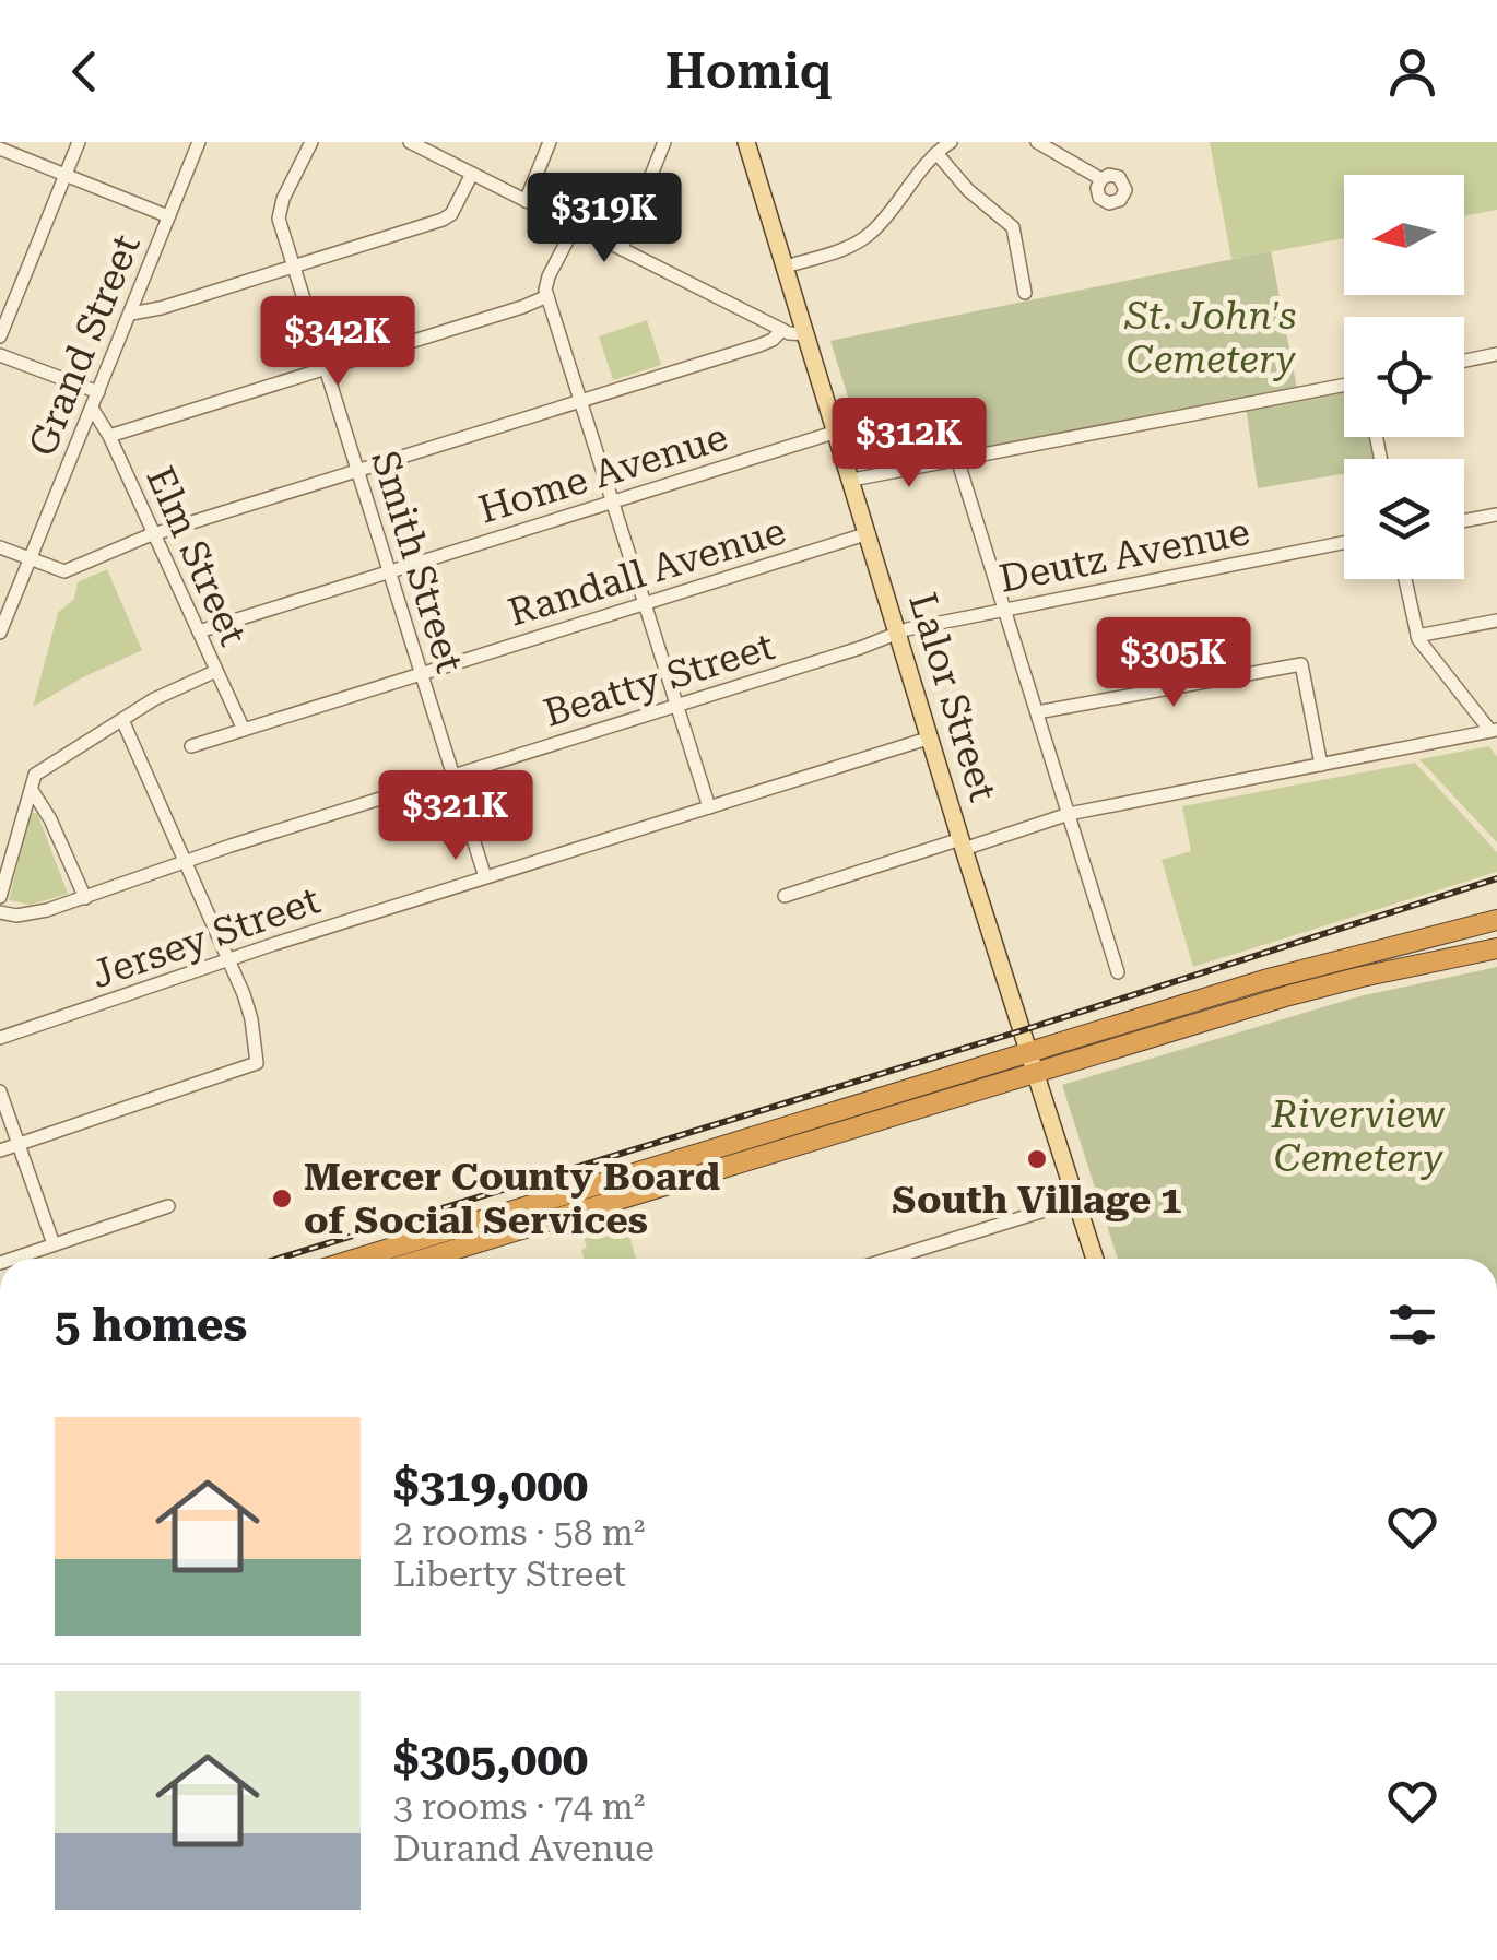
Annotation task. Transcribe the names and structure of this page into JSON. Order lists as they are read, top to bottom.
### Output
{
  "streets": {
    "main road": ["Lalor Street"],
    "street": [
      "Grand Street",
      "Home Avenue",
      "Deutz Avenue",
      "Elm Street",
      "Smith Street",
      "Randall Avenue",
      "Beatty Street",
      "Jersey Street"
    ]
  },
  "crossings": [
    ["Grand Street", "Elm Street"],
    ["Home Avenue", "Elm Street"],
    ["Home Avenue", "Smith Street"],
    ["Home Avenue", "Lalor Street"],
    ["Deutz Avenue", "Beatty Street"],
    ["Deutz Avenue", "Lalor Street"],
    ["Elm Street", "Randall Avenue"],
    ["Smith Street", "Randall Avenue"],
    ["Smith Street", "Beatty Street"],
    ["Smith Street", "Jersey Street"],
    ["Randall Avenue", "Lalor Street"],
    ["Beatty Street", "Lalor Street"],
    ["Lalor Street", "Jersey Street"]
  ],
  "parks": ["St. John's Cemetery", "Riverview Cemetery"],
  "places": ["South Village 1", "Mercer County Board of Social Services"],
  "north": "left",
  "page": {
    "header": "Homiq",
    "price": [
      "$319K",
      "$342K",
      "$312K",
      "$305K",
      "$321K"
    ],
    "heading": "5 homes",
    "list": [
      {
        "name": "$319,000",
        "note": "2 rooms · 58 m² · Liberty Street"
      },
      {
        "name": "$305,000",
        "note": "3 rooms · 74 m² · Durand Avenue"
      }
    ]
  }
}
